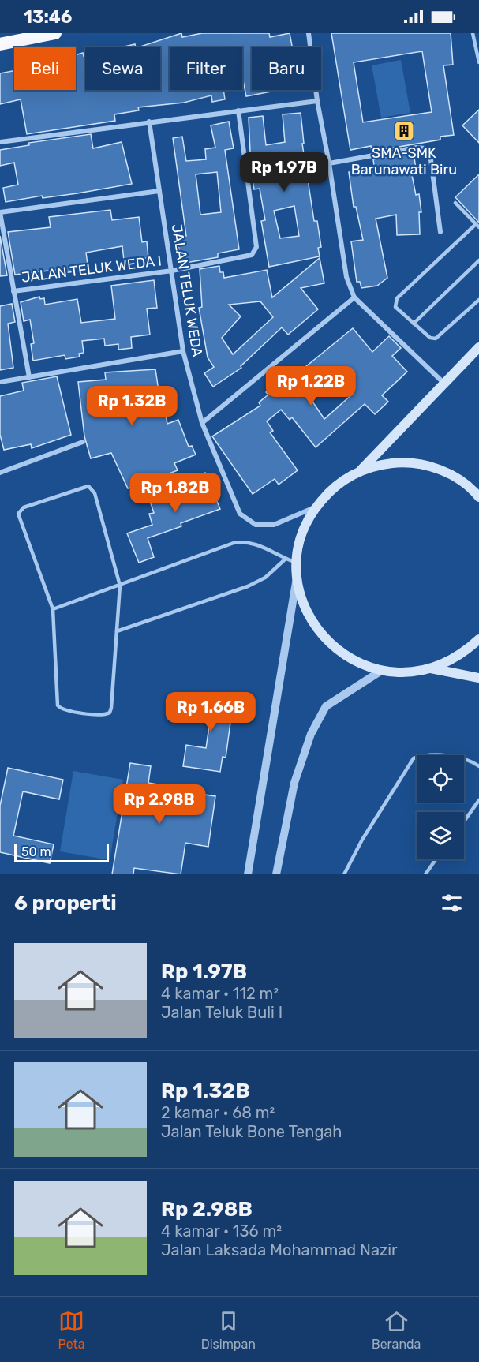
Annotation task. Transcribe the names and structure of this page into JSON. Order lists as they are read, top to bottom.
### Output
{
  "streets": {
    "street": ["JALAN TELUK WEDA I", "JALAN TELUK WEDA"]
  },
  "crossings": [
    ["JALAN TELUK WEDA I", "JALAN TELUK WEDA"]
  ],
  "places": {
    "building": ["SMA-SMK Barunawati Biru"]
  },
  "scale_bar": "50 m",
  "page": {
    "status": "13:46",
    "chip": [
      "Beli",
      "Sewa",
      "Filter",
      "Baru"
    ],
    "price": [
      "Rp 1.97B",
      "Rp 1.22B",
      "Rp 1.32B",
      "Rp 1.82B",
      "Rp 1.66B",
      "Rp 2.98B"
    ],
    "scale": "50 m",
    "heading": "6 properti",
    "list": [
      {
        "name": "Rp 1.97B",
        "note": "4 kamar · 112 m² · Jalan Teluk Buli I"
      },
      {
        "name": "Rp 1.32B",
        "note": "2 kamar · 68 m² · Jalan Teluk Bone Tengah"
      },
      {
        "name": "Rp 2.98B",
        "note": "4 kamar · 136 m² · Jalan Laksada Mohammad Nazir"
      }
    ],
    "tabs": ["Peta", "Disimpan", "Beranda"]
  }
}
